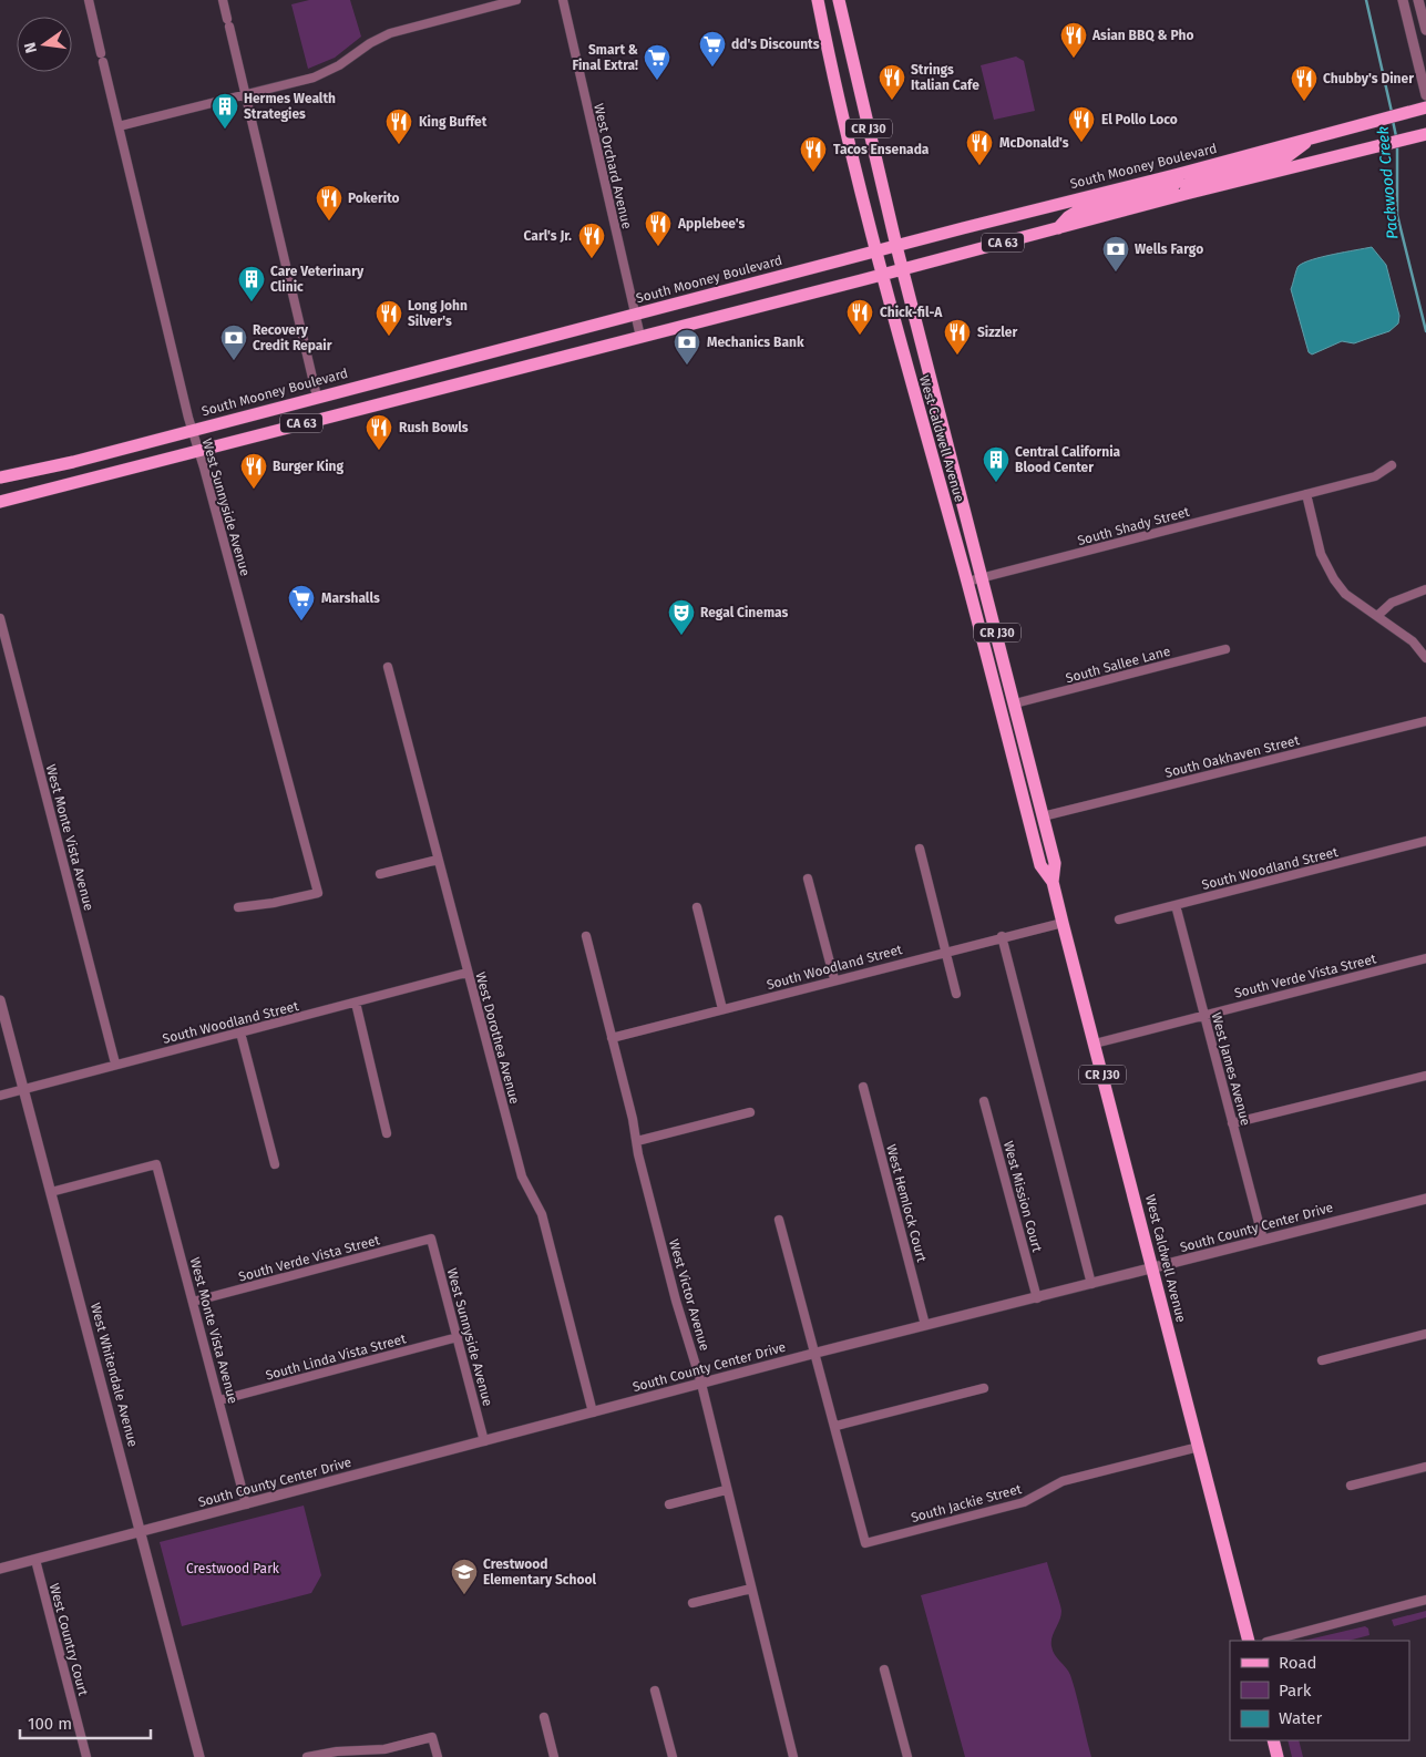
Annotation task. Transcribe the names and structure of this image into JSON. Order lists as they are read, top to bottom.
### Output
{
  "streets": {
    "main road": [
      "CR J30",
      "South Mooney Boulevard",
      "CA 63",
      "West Caldwell Avenue"
    ],
    "street": [
      "West Orchard Avenue",
      "West Sunnyside Avenue",
      "South Shady Street",
      "South Sallee Lane",
      "South Oakhaven Street",
      "West Monte Vista Avenue",
      "South Woodland Street",
      "South Verde Vista Street",
      "West Dorothea Avenue",
      "West James Avenue",
      "West Mission Court",
      "West Hemlock Court",
      "South County Center Drive",
      "West Victor Avenue",
      "South Linda Vista Street",
      "West Whitendale Avenue",
      "South Jackie Street",
      "West Country Court"
    ]
  },
  "crossings": [
    ["West Orchard Avenue", "South Mooney Boulevard"],
    ["West Orchard Avenue", "CA 63"],
    ["South Mooney Boulevard", "West Caldwell Avenue"],
    ["South Mooney Boulevard", "West Sunnyside Avenue"],
    ["CA 63", "West Caldwell Avenue"],
    ["CA 63", "West Sunnyside Avenue"],
    ["West Caldwell Avenue", "South Shady Street"],
    ["West Caldwell Avenue", "South Sallee Lane"],
    ["West Caldwell Avenue", "South Oakhaven Street"],
    ["West Caldwell Avenue", "South Woodland Street"],
    ["West Caldwell Avenue", "South Verde Vista Street"],
    ["West Caldwell Avenue", "South County Center Drive"],
    ["West Caldwell Avenue", "South Jackie Street"],
    ["West Sunnyside Avenue", "South Verde Vista Street"],
    ["West Sunnyside Avenue", "South County Center Drive"],
    ["West Sunnyside Avenue", "South Linda Vista Street"],
    ["West Monte Vista Avenue", "South Woodland Street"],
    ["West Monte Vista Avenue", "South Verde Vista Street"],
    ["West Monte Vista Avenue", "South County Center Drive"],
    ["West Monte Vista Avenue", "South Linda Vista Street"],
    ["West Monte Vista Avenue", "West Whitendale Avenue"],
    ["South Woodland Street", "West Dorothea Avenue"],
    ["South Woodland Street", "West James Avenue"],
    ["South Woodland Street", "West Victor Avenue"],
    ["South Woodland Street", "West Whitendale Avenue"],
    ["South Verde Vista Street", "West James Avenue"],
    ["West Dorothea Avenue", "South County Center Drive"],
    ["West James Avenue", "South County Center Drive"],
    ["West Mission Court", "South County Center Drive"],
    ["West Hemlock Court", "South County Center Drive"],
    ["South County Center Drive", "West Victor Avenue"],
    ["South County Center Drive", "West Whitendale Avenue"],
    ["South County Center Drive", "West Country Court"]
  ],
  "water": ["Packwood Creek"],
  "parks": ["Crestwood Park"],
  "places": {
    "restaurant": [
      "Asian BBQ & Pho",
      "Strings Italian Cafe",
      "Chubby's Diner",
      "El Pollo Loco",
      "King Buffet",
      "McDonald's",
      "Tacos Ensenada",
      "Pokerito",
      "Applebee's",
      "Carl's Jr.",
      "Chick-fil-A",
      "Long John Silver's",
      "Sizzler",
      "Rush Bowls",
      "Burger King"
    ],
    "supermarket": ["dd's Discounts", "Smart & Final Extra!", "Marshalls"],
    "building": ["Hermes Wealth Strategies", "Care Veterinary Clinic", "Central California Blood Center"],
    "bank": ["Wells Fargo", "Recovery Credit Repair", "Mechanics Bank"],
    "theatre": ["Regal Cinemas"],
    "school or university": ["Crestwood Elementary School"]
  },
  "legend": ["Road", "Park", "Water"],
  "scale_bar": "100 m",
  "north": "left"
}
